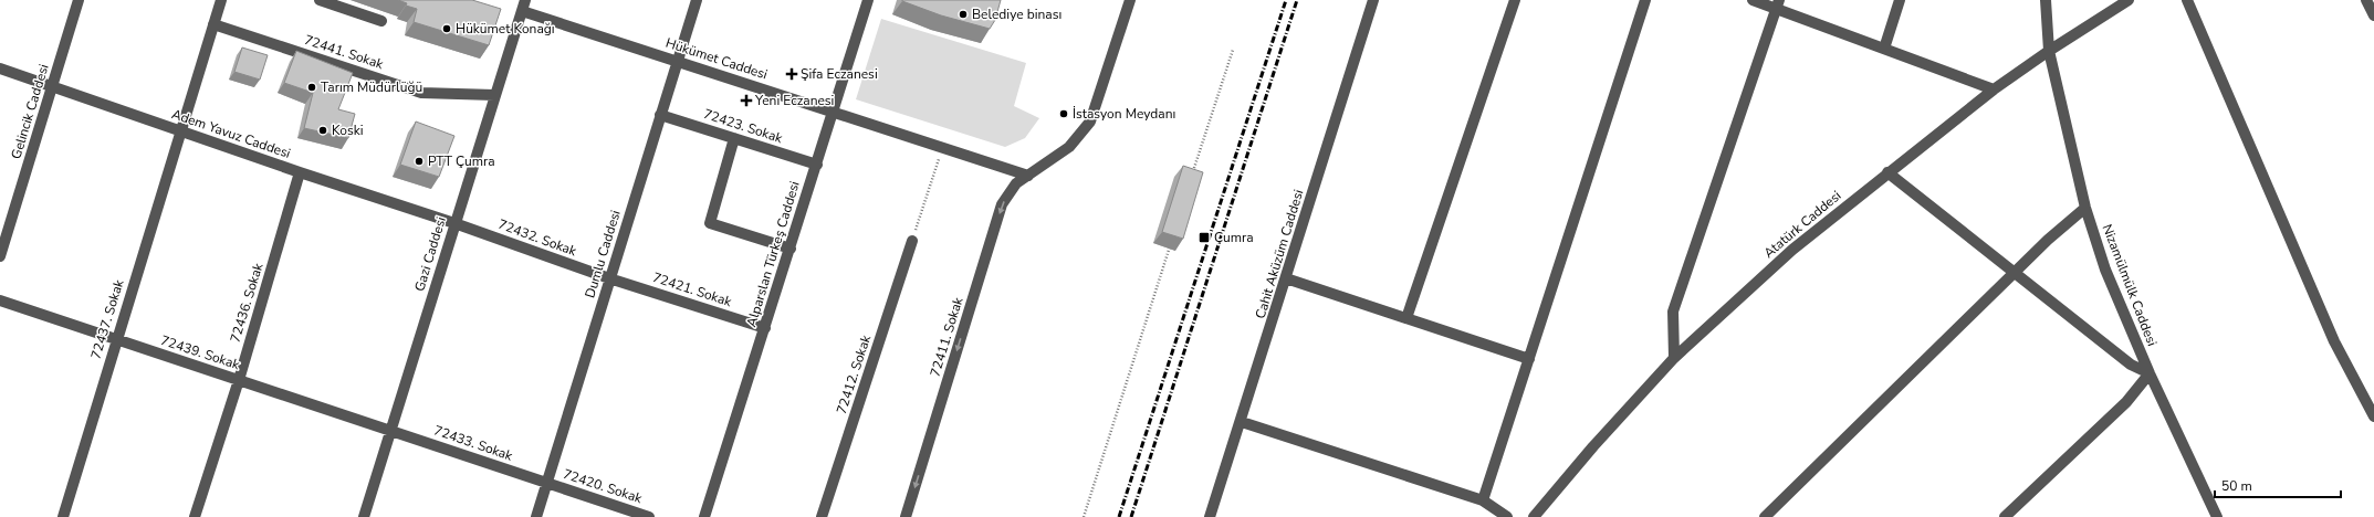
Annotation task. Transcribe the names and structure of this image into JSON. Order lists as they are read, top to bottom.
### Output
{
  "streets": {
    "street": [
      "72441. Sokak",
      "Hükümet Caddesi",
      "Gelincik Caddesi",
      "72423. Sokak",
      "Adem Yavuz Caddesi",
      "Atatürk Caddesi",
      "72432. Sokak",
      "Gazi Caddesi",
      "Dumlu Caddesi",
      "Alparslan Türkeş Caddesi",
      "Cahit Aküzüm Caddesi",
      "Nizamülmülk Caddesi",
      "72421. Sokak",
      "72436. Sokak",
      "72437. Sokak",
      "72411. Sokak",
      "72439. Sokak",
      "72412. Sokak",
      "72433. Sokak",
      "72420. Sokak"
    ]
  },
  "crossings": [
    ["72441. Sokak", "Gazi Caddesi"],
    ["72441. Sokak", "72437. Sokak"],
    ["Hükümet Caddesi", "Gazi Caddesi"],
    ["Hükümet Caddesi", "Dumlu Caddesi"],
    ["Hükümet Caddesi", "Alparslan Türkeş Caddesi"],
    ["Hükümet Caddesi", "72411. Sokak"],
    ["Gelincik Caddesi", "Adem Yavuz Caddesi"],
    ["72423. Sokak", "Dumlu Caddesi"],
    ["72423. Sokak", "Alparslan Türkeş Caddesi"],
    ["Adem Yavuz Caddesi", "72432. Sokak"],
    ["Adem Yavuz Caddesi", "Gazi Caddesi"],
    ["Adem Yavuz Caddesi", "72436. Sokak"],
    ["Adem Yavuz Caddesi", "72437. Sokak"],
    ["Atatürk Caddesi", "Nizamülmülk Caddesi"],
    ["72432. Sokak", "Gazi Caddesi"],
    ["72432. Sokak", "Dumlu Caddesi"],
    ["72432. Sokak", "72421. Sokak"],
    ["Gazi Caddesi", "72439. Sokak"],
    ["Gazi Caddesi", "72433. Sokak"],
    ["Dumlu Caddesi", "72421. Sokak"],
    ["Dumlu Caddesi", "72433. Sokak"],
    ["Dumlu Caddesi", "72420. Sokak"],
    ["Alparslan Türkeş Caddesi", "72421. Sokak"],
    ["72436. Sokak", "72439. Sokak"],
    ["72437. Sokak", "72439. Sokak"],
    ["72439. Sokak", "72433. Sokak"],
    ["72433. Sokak", "72420. Sokak"]
  ],
  "one_way": ["72411. Sokak"],
  "places": {
    "other": [
      "Belediye binası",
      "Hükümet Konağı",
      "Tarım Müdürlüğü",
      "İstasyon Meydanı",
      "Koski",
      "PTT Çumra"
    ],
    "health": ["Şifa Eczanesi", "Yeni Eczanesi"],
    "transit": ["Çumra"]
  },
  "scale_bar": "50 m"
}
